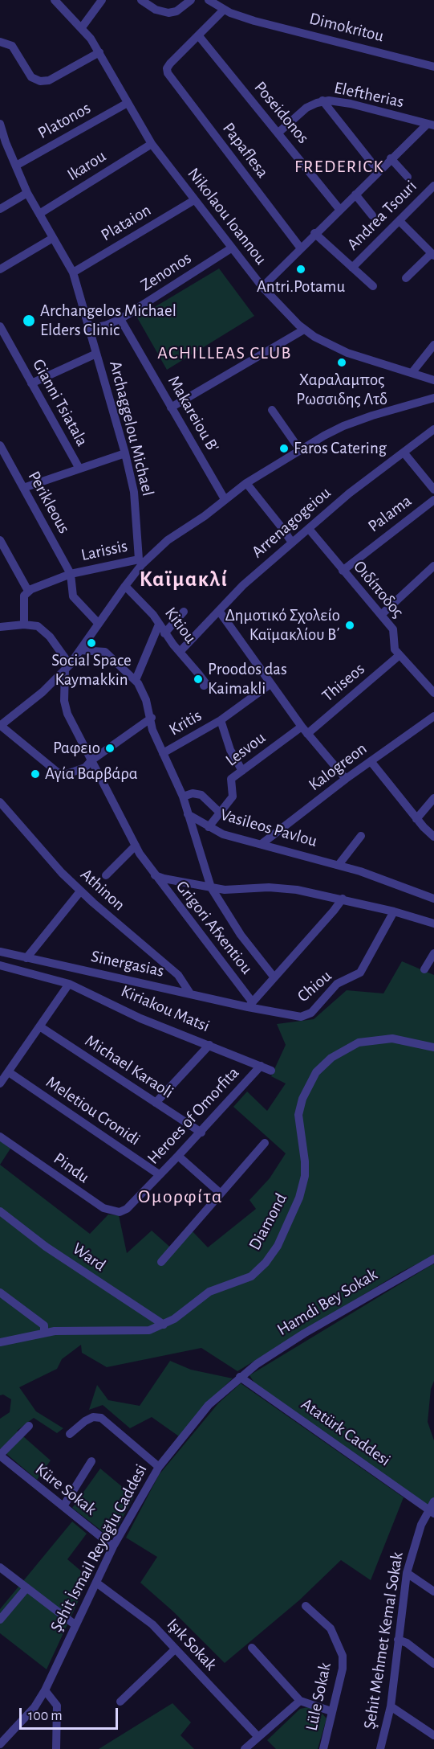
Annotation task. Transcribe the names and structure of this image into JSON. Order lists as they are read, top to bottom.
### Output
{
  "streets": {
    "street": [
      "Dimokritou",
      "Eleftherias",
      "Poseidonos",
      "Platonos",
      "Papaflesa",
      "Ikarou",
      "Andrea Tsouri",
      "Nikolaou Ioannou",
      "Plataion",
      "Zenonos",
      "Gianni Tsiatala",
      "Makareiou B'",
      "Archaggelou Michael",
      "Perikleous",
      "Palama",
      "Arrenagogeiou",
      "Larissis",
      "Οιδίποδος",
      "Kitiou",
      "Thiseos",
      "Kritis",
      "Lesvou",
      "Kalogreon",
      "Vasileos Pavlou",
      "Athinon",
      "Grigori Afxentiou",
      "Sinergasias",
      "Chiou",
      "Kiriakou Matsi",
      "Michael Karaoli",
      "Meletiou Cronidi",
      "Heroes of Omorfita",
      "Pindu",
      "Diamond",
      "Ward",
      "Hamdi Bey Sokak",
      "Atatürk Caddesi",
      "Küre Sokak",
      "Şehit İsmail Reyoğlu Caddesi",
      "Şehit Mehmet Kemal Sokak",
      "Işık Sokak",
      "Lüle Sokak"
    ]
  },
  "crossings": [
    ["Eleftherias", "Poseidonos"],
    ["Poseidonos", "Papaflesa"],
    ["Platonos", "Nikolaou Ioannou"],
    ["Platonos", "Archaggelou Michael"],
    ["Ikarou", "Nikolaou Ioannou"],
    ["Ikarou", "Archaggelou Michael"],
    ["Nikolaou Ioannou", "Plataion"],
    ["Nikolaou Ioannou", "Zenonos"],
    ["Plataion", "Archaggelou Michael"],
    ["Zenonos", "Makareiou B'"],
    ["Zenonos", "Archaggelou Michael"],
    ["Archaggelou Michael", "Larissis"],
    ["Perikleous", "Larissis"],
    ["Palama", "Οιδίποδος"],
    ["Arrenagogeiou", "Οιδίποδος"],
    ["Arrenagogeiou", "Kitiou"],
    ["Οιδίποδος", "Thiseos"],
    ["Thiseos", "Lesvou"],
    ["Lesvou", "Vasileos Pavlou"],
    ["Kalogreon", "Vasileos Pavlou"],
    ["Athinon", "Sinergasias"],
    ["Grigori Afxentiou", "Sinergasias"],
    ["Grigori Afxentiou", "Chiou"],
    ["Sinergasias", "Chiou"],
    ["Kiriakou Matsi", "Heroes of Omorfita"],
    ["Michael Karaoli", "Heroes of Omorfita"],
    ["Meletiou Cronidi", "Heroes of Omorfita"],
    ["Heroes of Omorfita", "Pindu"],
    ["Diamond", "Ward"],
    ["Hamdi Bey Sokak", "Atatürk Caddesi"],
    ["Hamdi Bey Sokak", "Şehit İsmail Reyoğlu Caddesi"],
    ["Atatürk Caddesi", "Şehit İsmail Reyoğlu Caddesi"],
    ["Atatürk Caddesi", "Şehit Mehmet Kemal Sokak"],
    ["Küre Sokak", "Şehit İsmail Reyoğlu Caddesi"],
    ["Şehit İsmail Reyoğlu Caddesi", "Işık Sokak"]
  ],
  "districts": [
    "FREDERICK",
    "ACHILLEAS CLUB",
    "Καϊμακλί",
    "Ομορφίτα"
  ],
  "places": [
    "Antri.Potamu",
    "Archangelos Michael Elders Clinic",
    "Χαραλαμπος Ρωσσιδης Λτδ",
    "Faros Catering",
    "Δημοτικό Σχολείο Καϊμακλίου Β΄",
    "Social Space Kaymakkin",
    "Proodos das Kaimakli",
    "Ραφειο",
    "Αγία Βαρβάρα"
  ],
  "scale_bar": "100 m"
}
